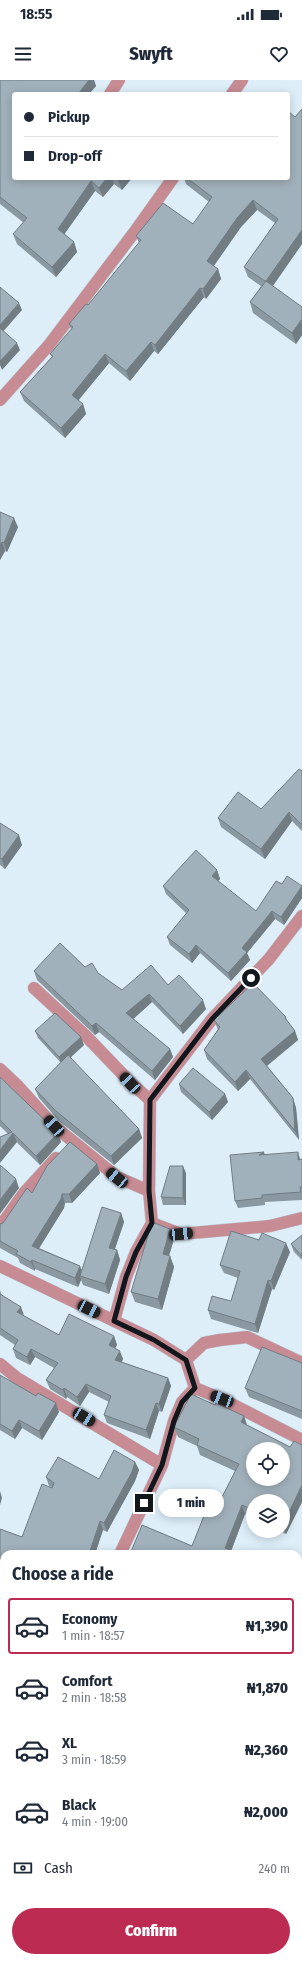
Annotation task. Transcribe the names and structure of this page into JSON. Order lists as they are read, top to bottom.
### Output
{
  "page": {
    "status": "18:55",
    "header": "Swyft",
    "banner": ["Pickup", "Drop-off"],
    "bubble": "1 min",
    "heading": "Choose a ride",
    "list": [
      {
        "name": "Economy",
        "note": "1 min · 18:57",
        "value": "₦1,390"
      },
      {
        "name": "Comfort",
        "note": "2 min · 18:58",
        "value": "₦1,870"
      },
      {
        "name": "XL",
        "note": "3 min · 18:59",
        "value": "₦2,360"
      },
      {
        "name": "Black",
        "note": "4 min · 19:00",
        "value": "₦2,000"
      }
    ],
    "pay": ["Cash", "240 m"],
    "buttons": "Confirm"
  }
}
